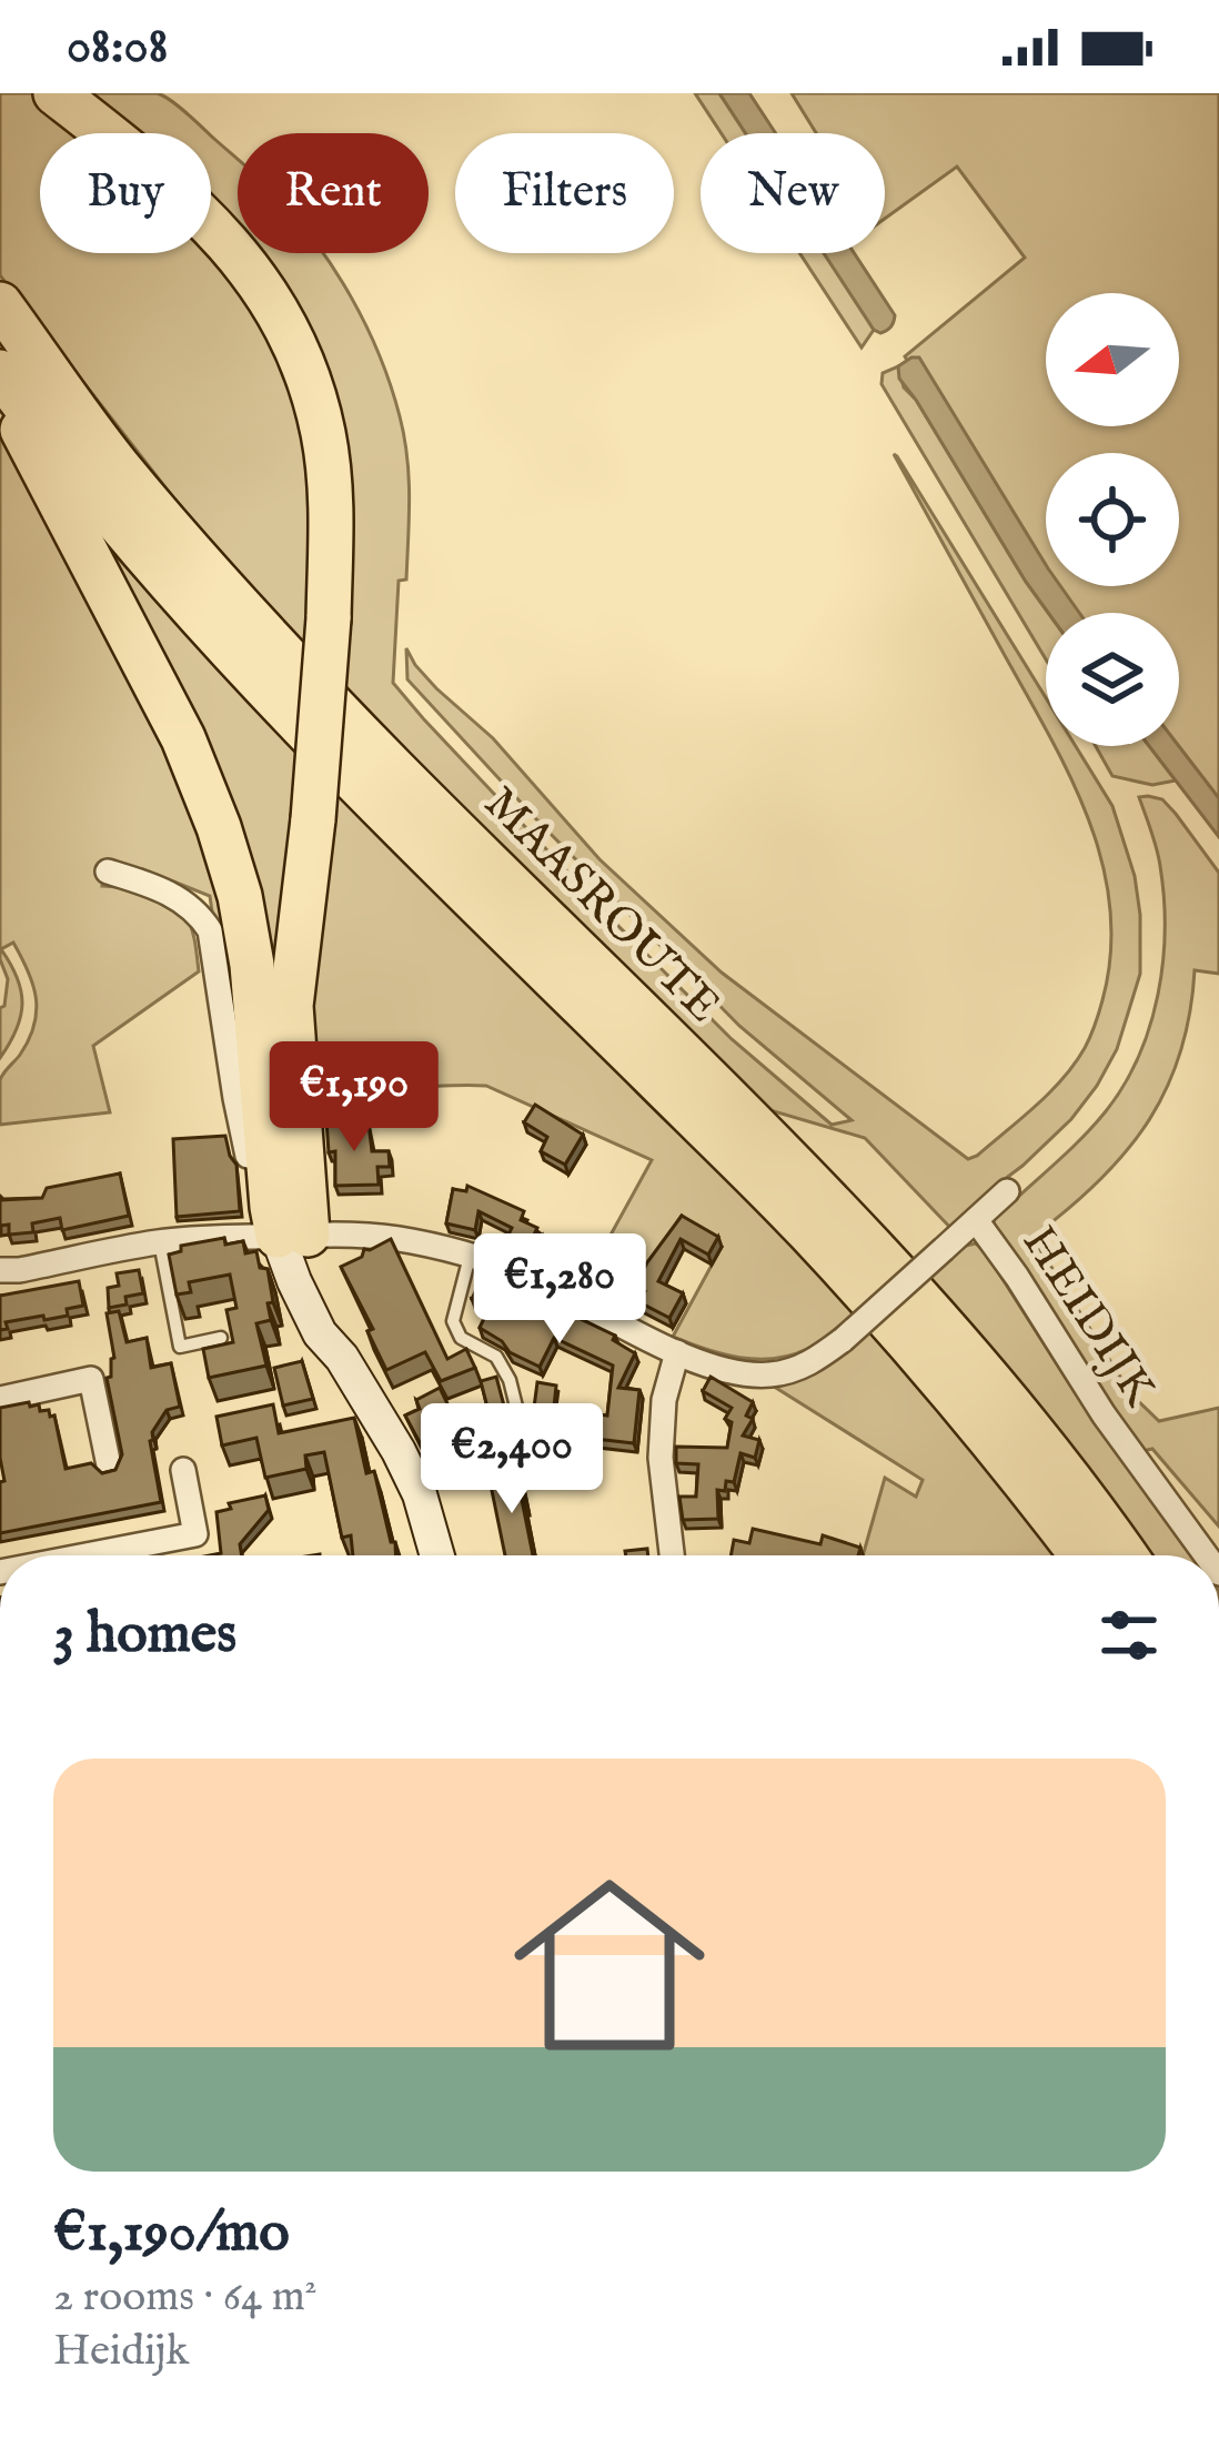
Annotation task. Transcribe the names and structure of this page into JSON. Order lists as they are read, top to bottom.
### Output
{
  "streets": {
    "highway": ["MAASROUTE"],
    "street": ["HEIDIJK"]
  },
  "north": "left",
  "page": {
    "status": "08:08",
    "chip": [
      "Buy",
      "Rent",
      "Filters",
      "New"
    ],
    "price": ["€1,190", "€1,280", "€2,400"],
    "heading": "3 homes",
    "list": [
      {
        "name": "€1,190/mo",
        "note": "2 rooms · 64 m² · Heidijk"
      }
    ]
  }
}
